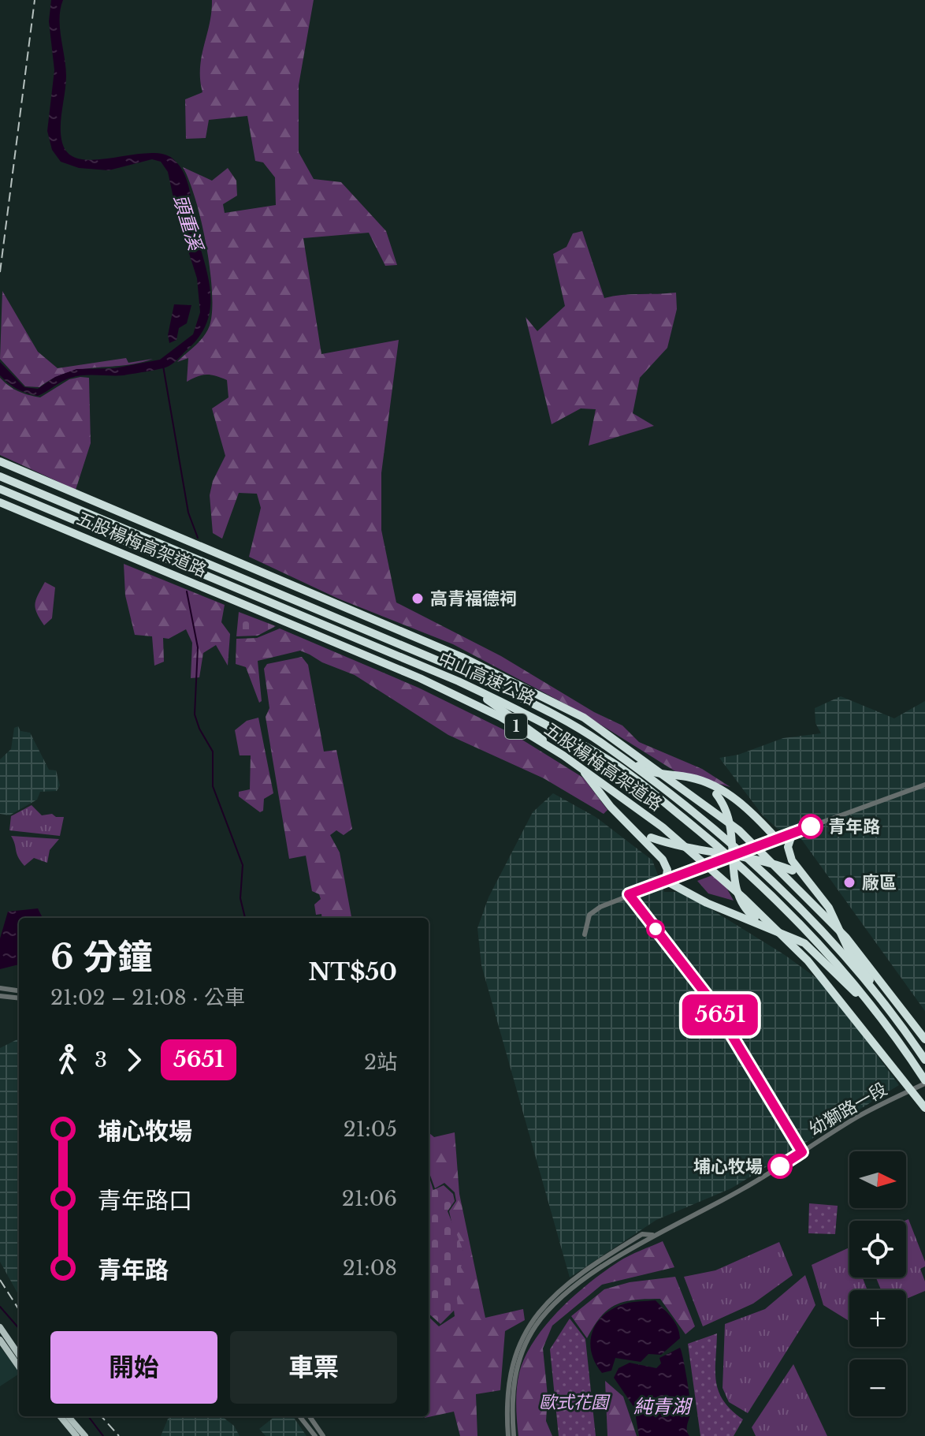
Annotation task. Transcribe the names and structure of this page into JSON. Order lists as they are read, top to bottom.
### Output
{
  "streets": {
    "highway": ["五股楊梅高架道路", "中山高速公路", "1"],
    "street": ["幼獅路一段"]
  },
  "crossings": [
    ["中山高速公路", "幼獅路一段"]
  ],
  "water": ["頭重溪", "純青湖"],
  "parks": ["歐式花園"],
  "places": [
    "高青福德祠",
    "青年路",
    "廠區",
    "埔心牧場"
  ],
  "lines": ["bus line 5651"],
  "north": "right",
  "page": {
    "on_map": "5651",
    "heading": ["6 分鐘", "21:02 – 21:08 · 公車", "NT$50"],
    "legs": ["3", "5651", "2站"],
    "list": [
      {
        "name": "埔心牧場",
        "value": "21:05"
      },
      {
        "name": "青年路口",
        "value": "21:06"
      },
      {
        "name": "青年路",
        "value": "21:08"
      }
    ],
    "map_buttons": ["+", "−"],
    "buttons": ["開始", "車票"]
  }
}
